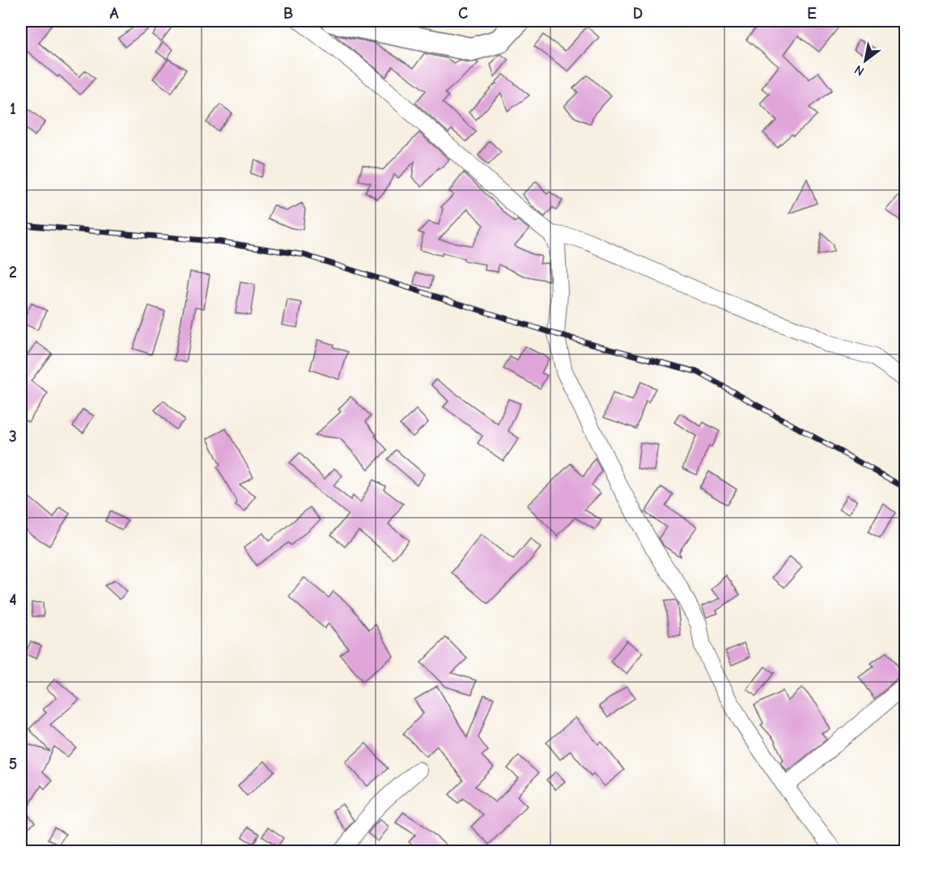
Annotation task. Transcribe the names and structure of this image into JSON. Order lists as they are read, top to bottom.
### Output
{
  "north": "bottom left",
  "grid": {
    "columns": [
      "A",
      "B",
      "C",
      "D",
      "E"
    ],
    "rows": [
      "1",
      "2",
      "3",
      "4",
      "5"
    ]
  }
}
